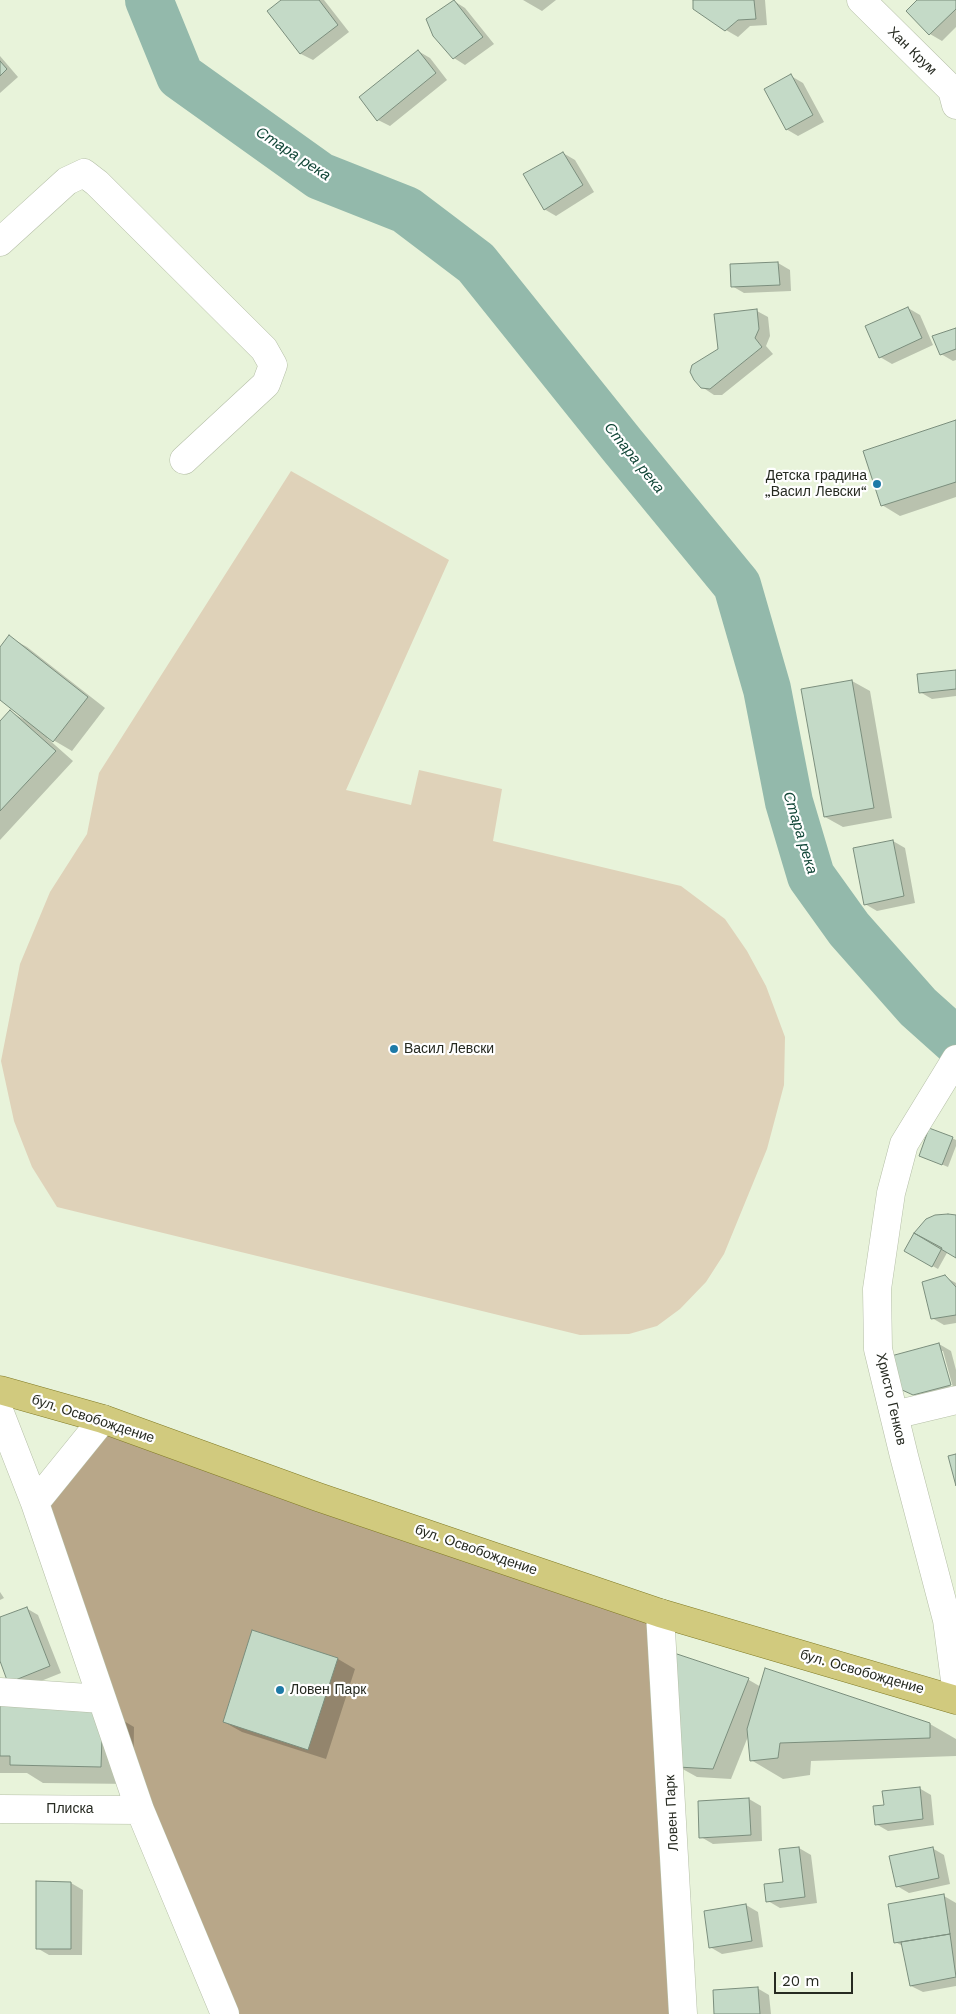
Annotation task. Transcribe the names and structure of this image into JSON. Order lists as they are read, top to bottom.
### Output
{
  "streets": {
    "main road": ["бул. Освобождение"],
    "street": [
      "Хан Крум",
      "Христо Генков",
      "Плиска",
      "Ловен Парк"
    ]
  },
  "crossings": [
    ["бул. Освобождение", "Ловен Парк"]
  ],
  "water": ["Стара река"],
  "places": ["Детска градина „Васил Левски“", "Васил Левски", "Ловен Парк"],
  "scale_bar": "20 m"
}
